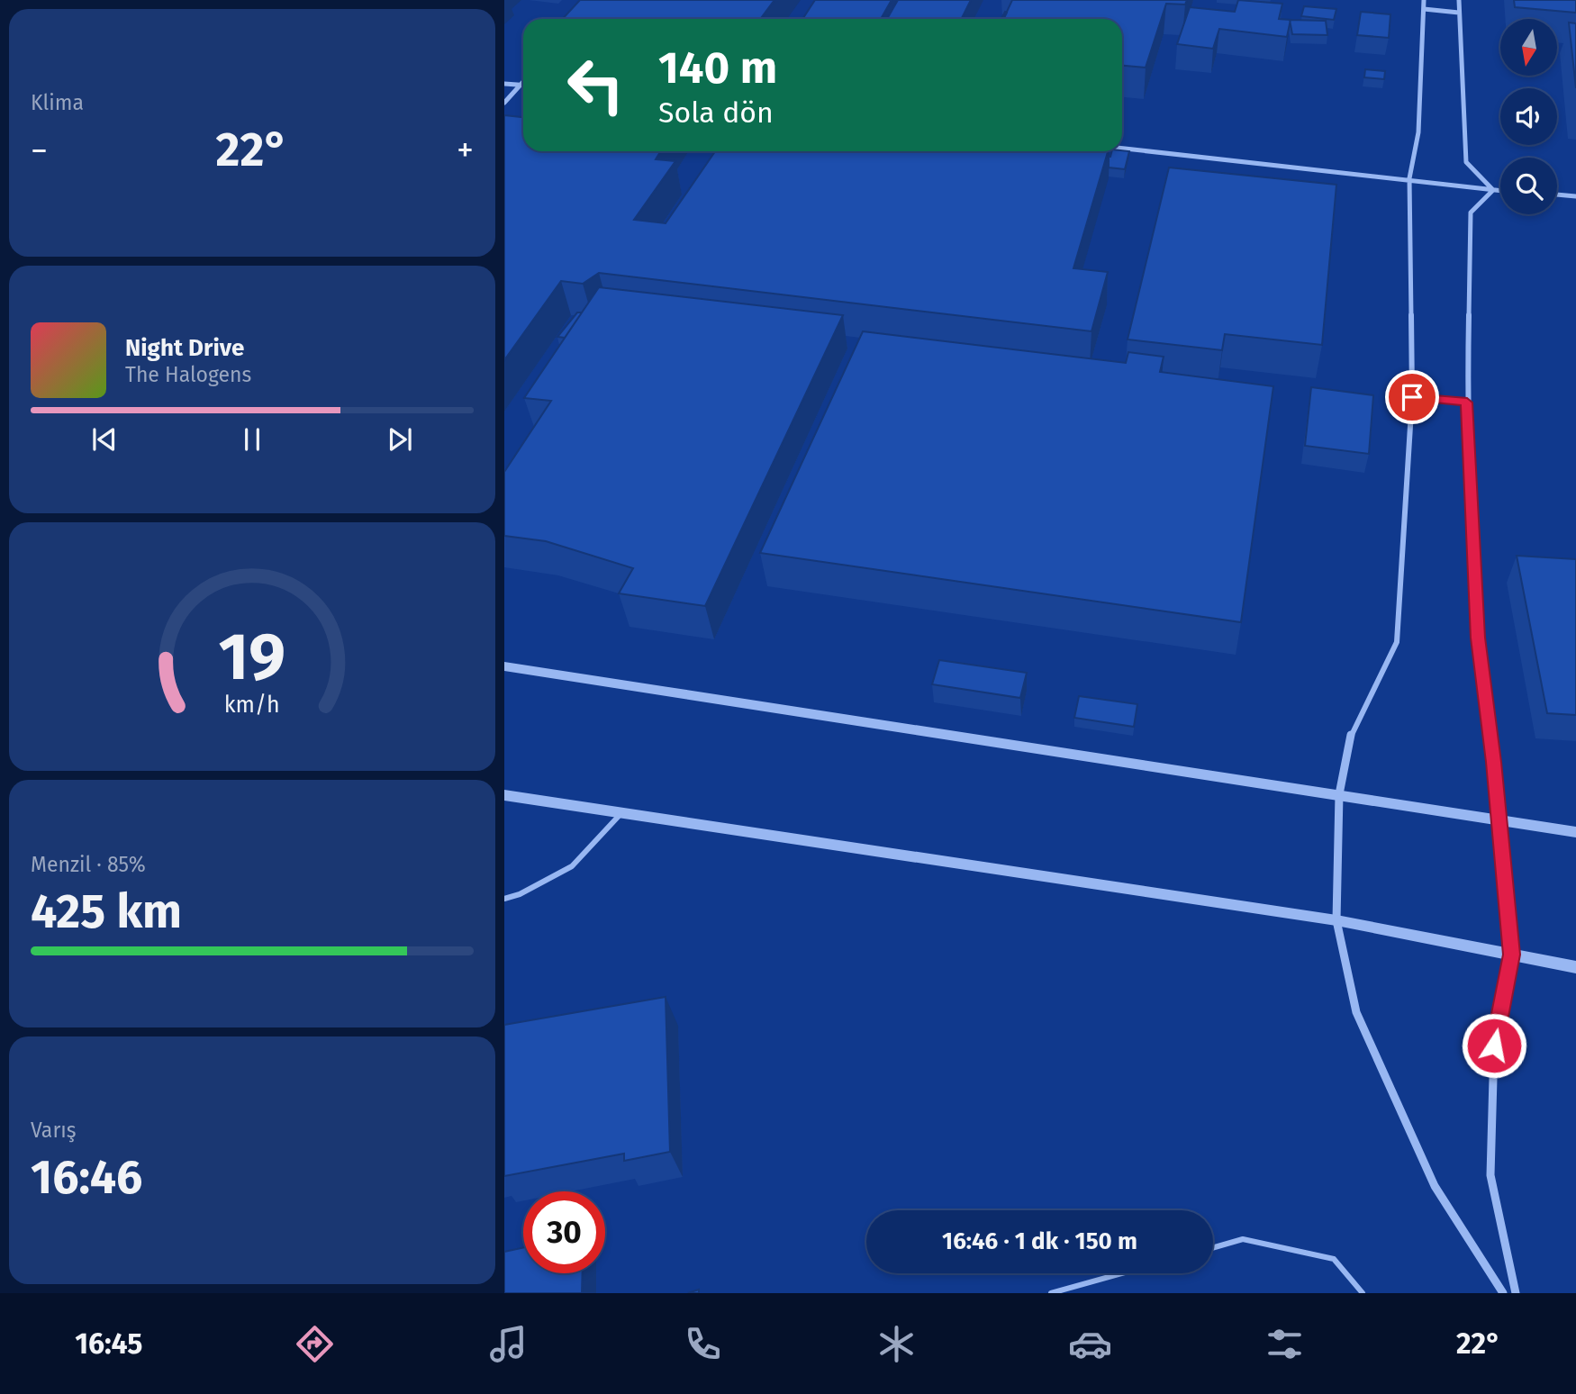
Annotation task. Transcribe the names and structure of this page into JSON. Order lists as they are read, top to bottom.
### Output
{
  "north": "bottom",
  "page": {
    "tile": [
      "Klima",
      ["Menzil · 85%", "425 km"],
      ["Varış", "16:46"]
    ],
    "turn": ["140 m", "Sola dön"],
    "heat": ["−", "22°", "+"],
    "song": ["Night Drive", "The Halogens"],
    "limit": "30",
    "trip": "16:46 · 1 dk · 150 m",
    "tabs": ["16:45", "22°"],
    "gauge": ["19", "km/h"]
  }
}
